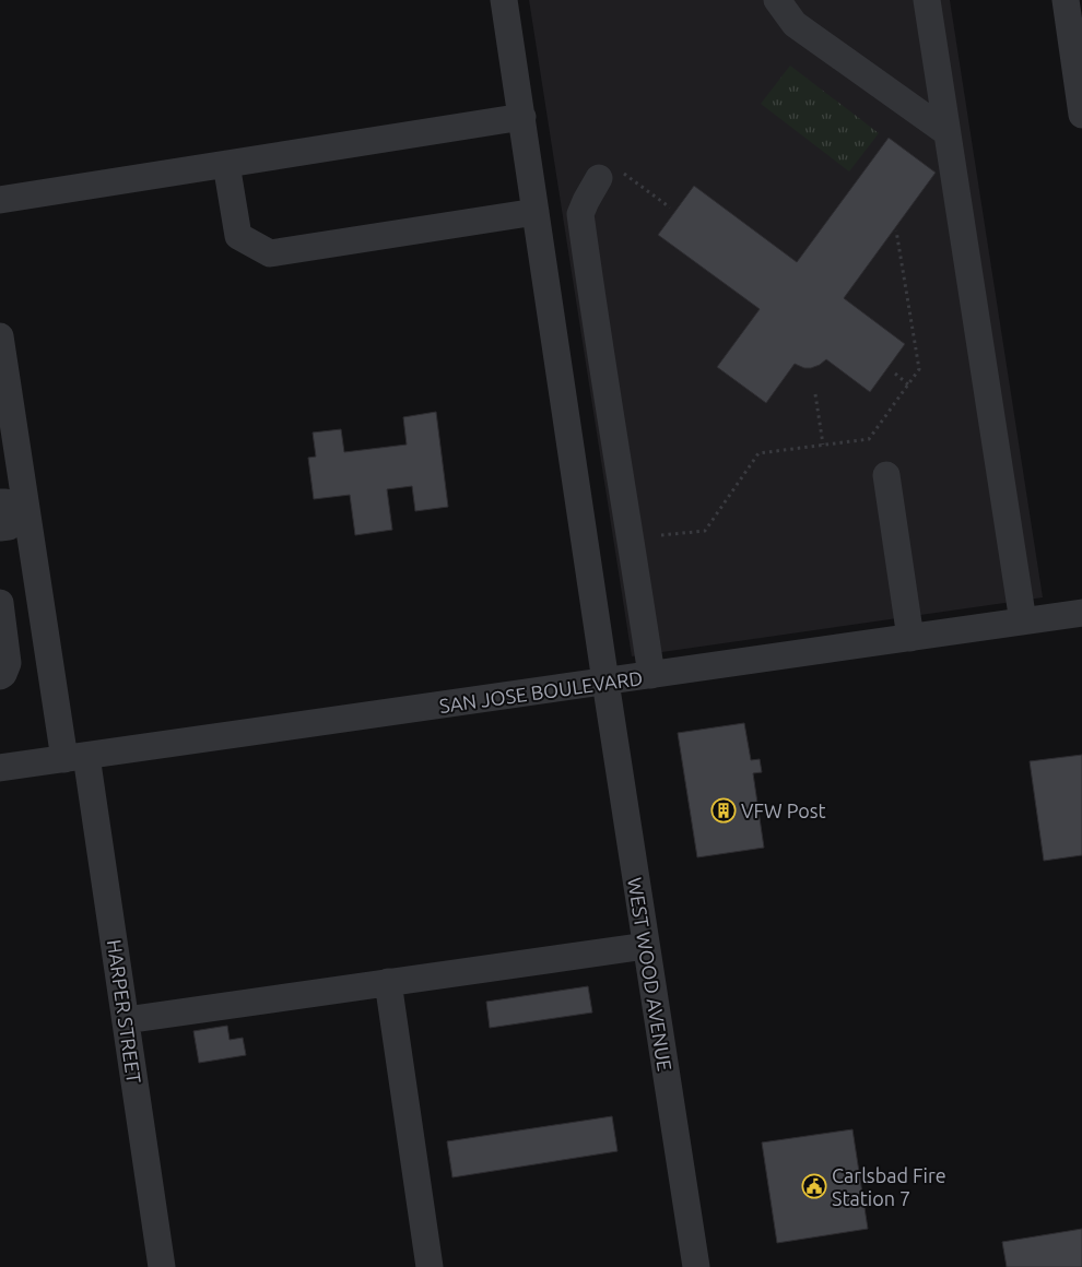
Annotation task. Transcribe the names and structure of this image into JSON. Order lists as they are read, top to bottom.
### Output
{
  "streets": {
    "street": ["SAN JOSE BOULEVARD", "WEST WOOD AVENUE", "HARPER STREET"]
  },
  "crossings": [
    ["SAN JOSE BOULEVARD", "WEST WOOD AVENUE"],
    ["SAN JOSE BOULEVARD", "HARPER STREET"]
  ],
  "places": {
    "building": ["VFW Post"],
    "public building": ["Carlsbad Fire Station 7"]
  }
}
